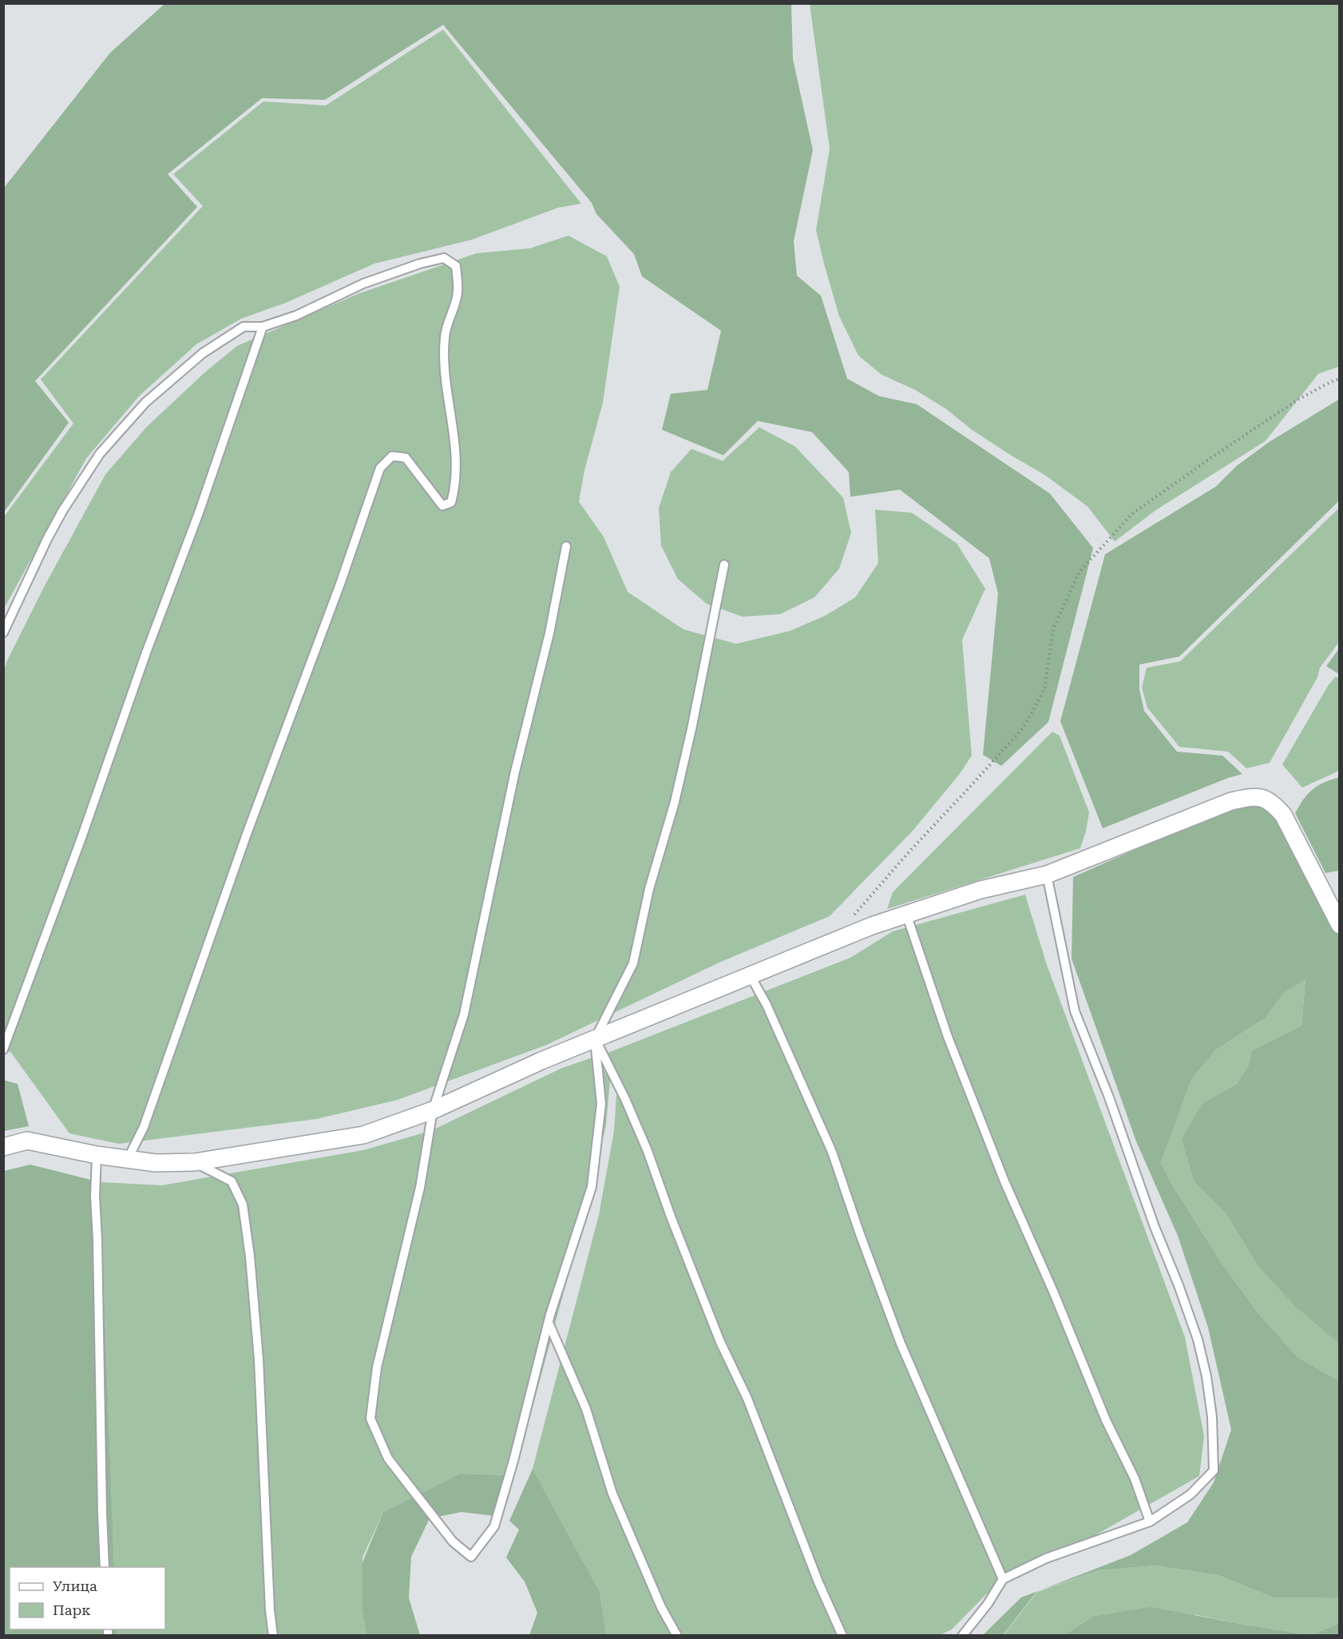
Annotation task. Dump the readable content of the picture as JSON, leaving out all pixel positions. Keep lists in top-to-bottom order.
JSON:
{
  "legend": ["Улица", "Парк"]
}
